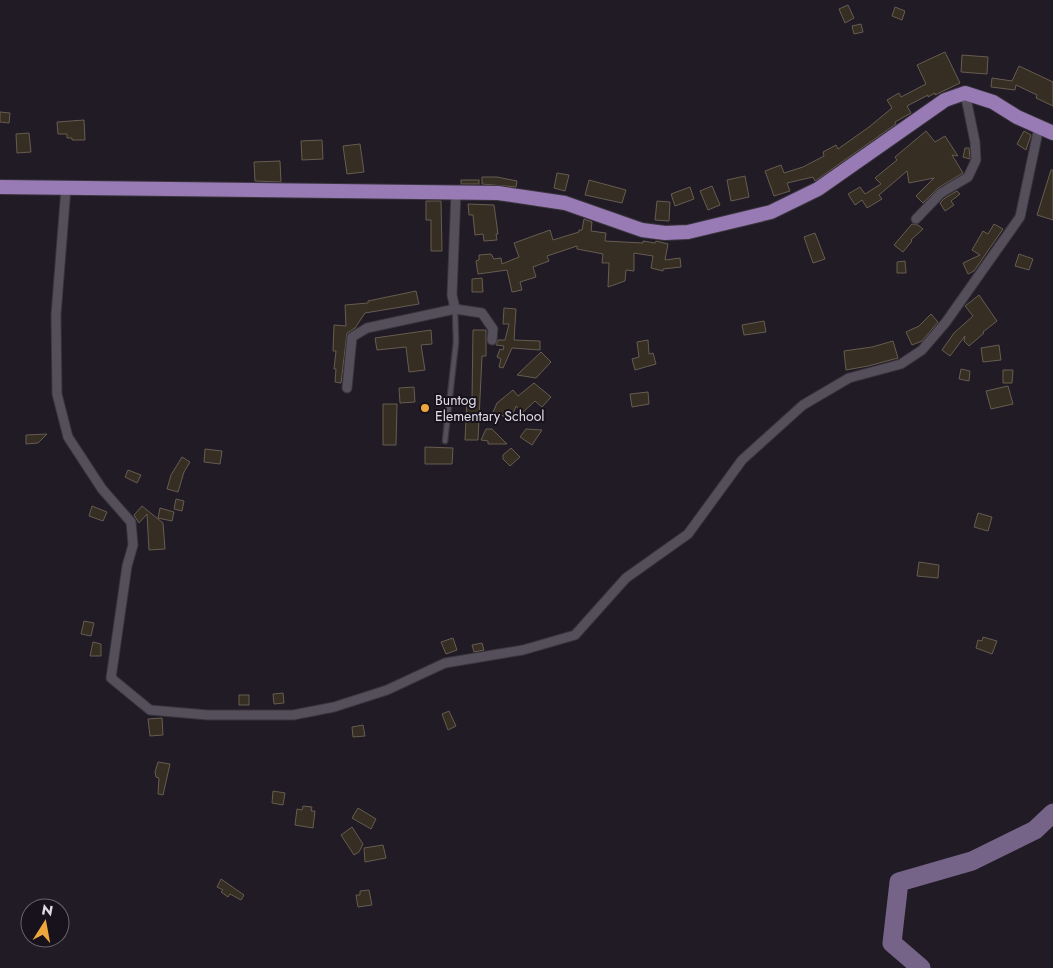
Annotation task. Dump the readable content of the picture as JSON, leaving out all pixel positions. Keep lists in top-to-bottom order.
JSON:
{
  "places": ["Buntog Elementary School"],
  "north": "top"
}
